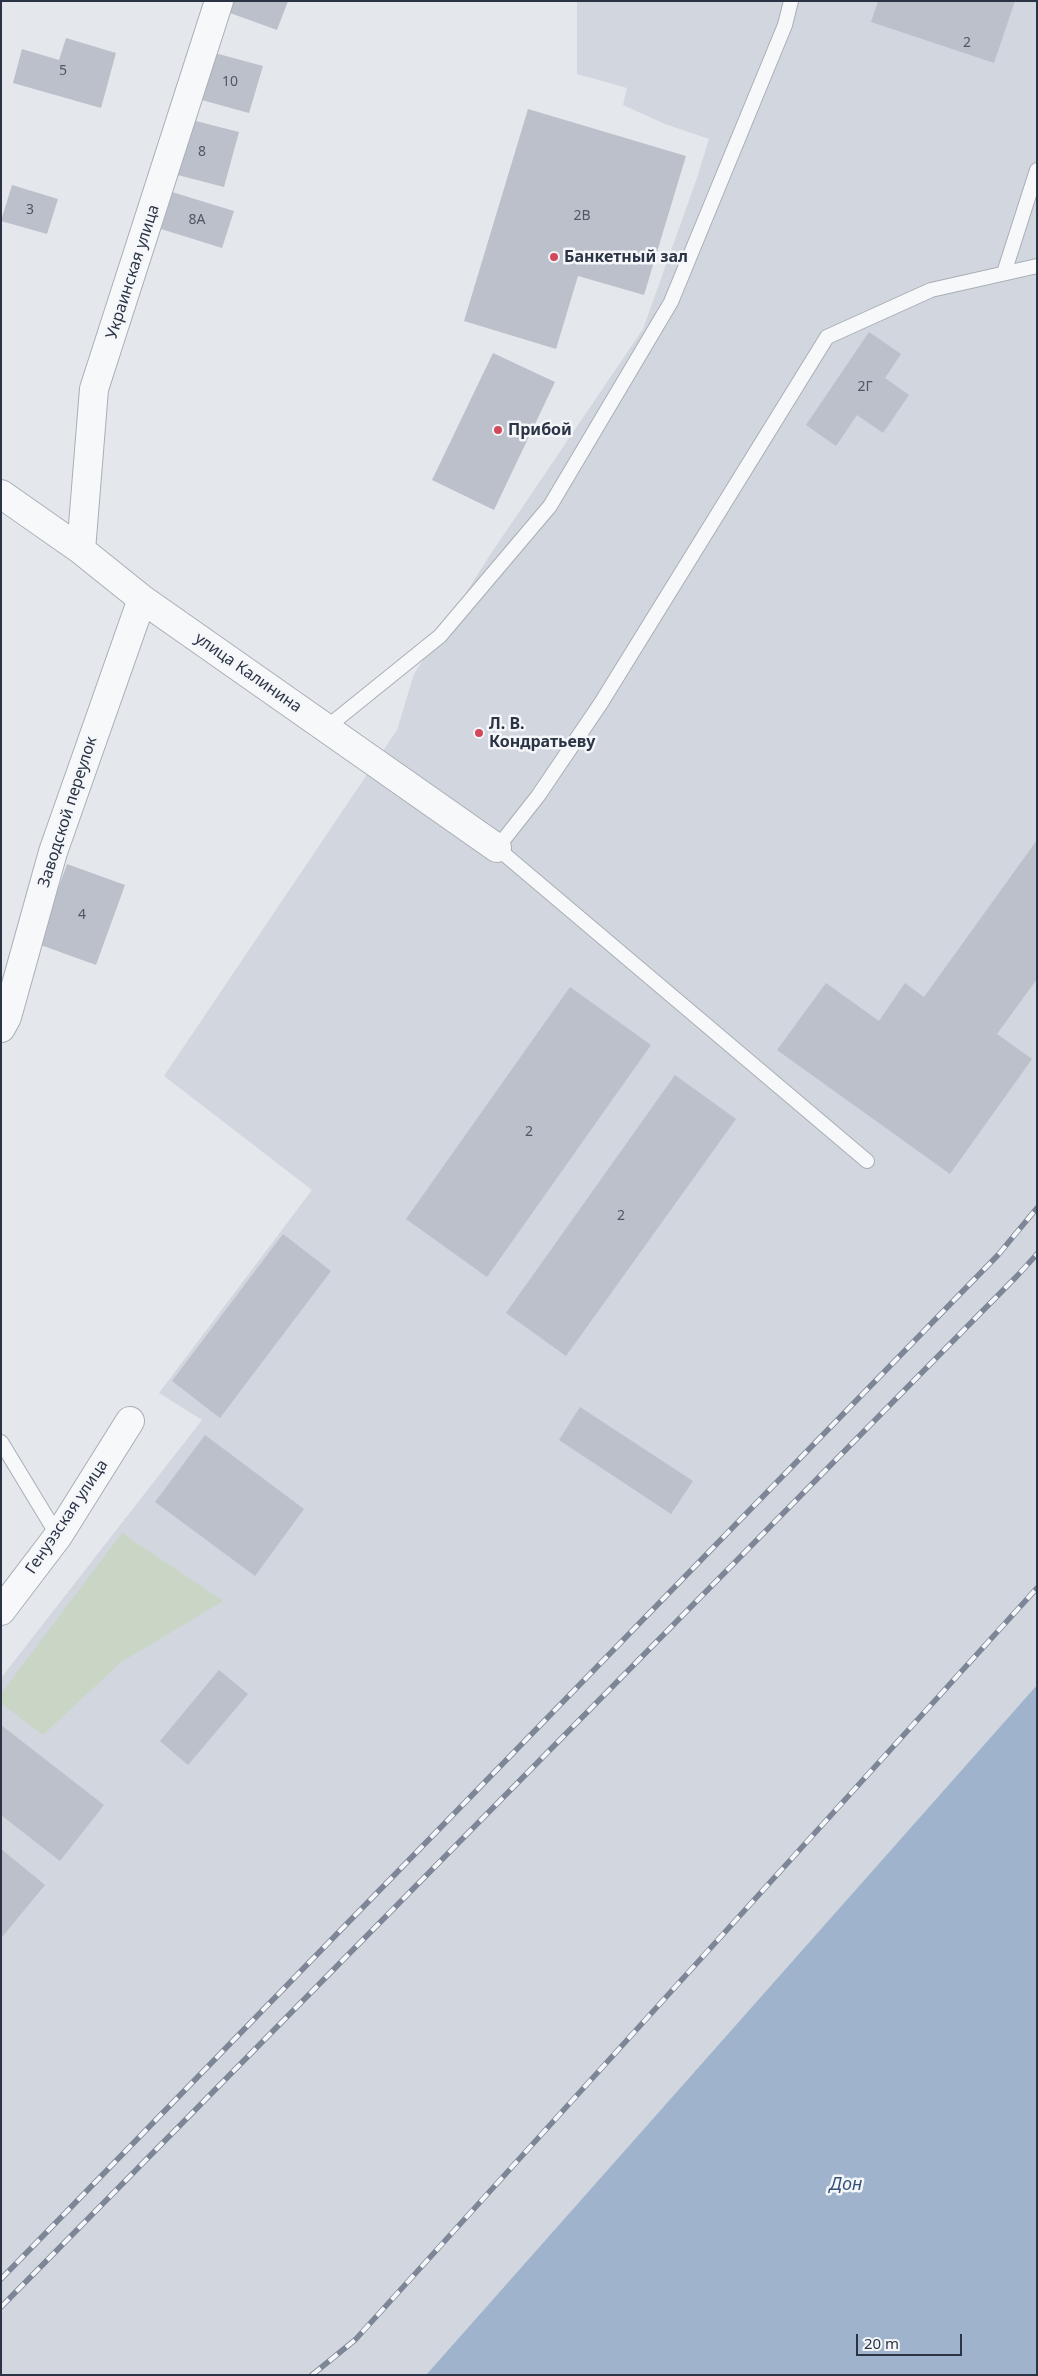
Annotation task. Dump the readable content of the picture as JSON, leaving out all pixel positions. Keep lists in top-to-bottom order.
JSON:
{
  "streets": {
    "street": [
      "Украинская улица",
      "улица Калинина",
      "Заводской переулок",
      "Генуэзская улица"
    ]
  },
  "crossings": [
    ["Украинская улица", "улица Калинина"],
    ["улица Калинина", "Заводской переулок"]
  ],
  "water": ["Дон"],
  "places": ["Банкетный зал", "Прибой", "Л. В. Кондратьеву"],
  "house_numbers": [
    "2",
    "5",
    "10",
    "8",
    "3",
    "2В",
    "8А",
    "2Г",
    "4",
    "2",
    "2"
  ],
  "scale_bar": "20 m"
}
